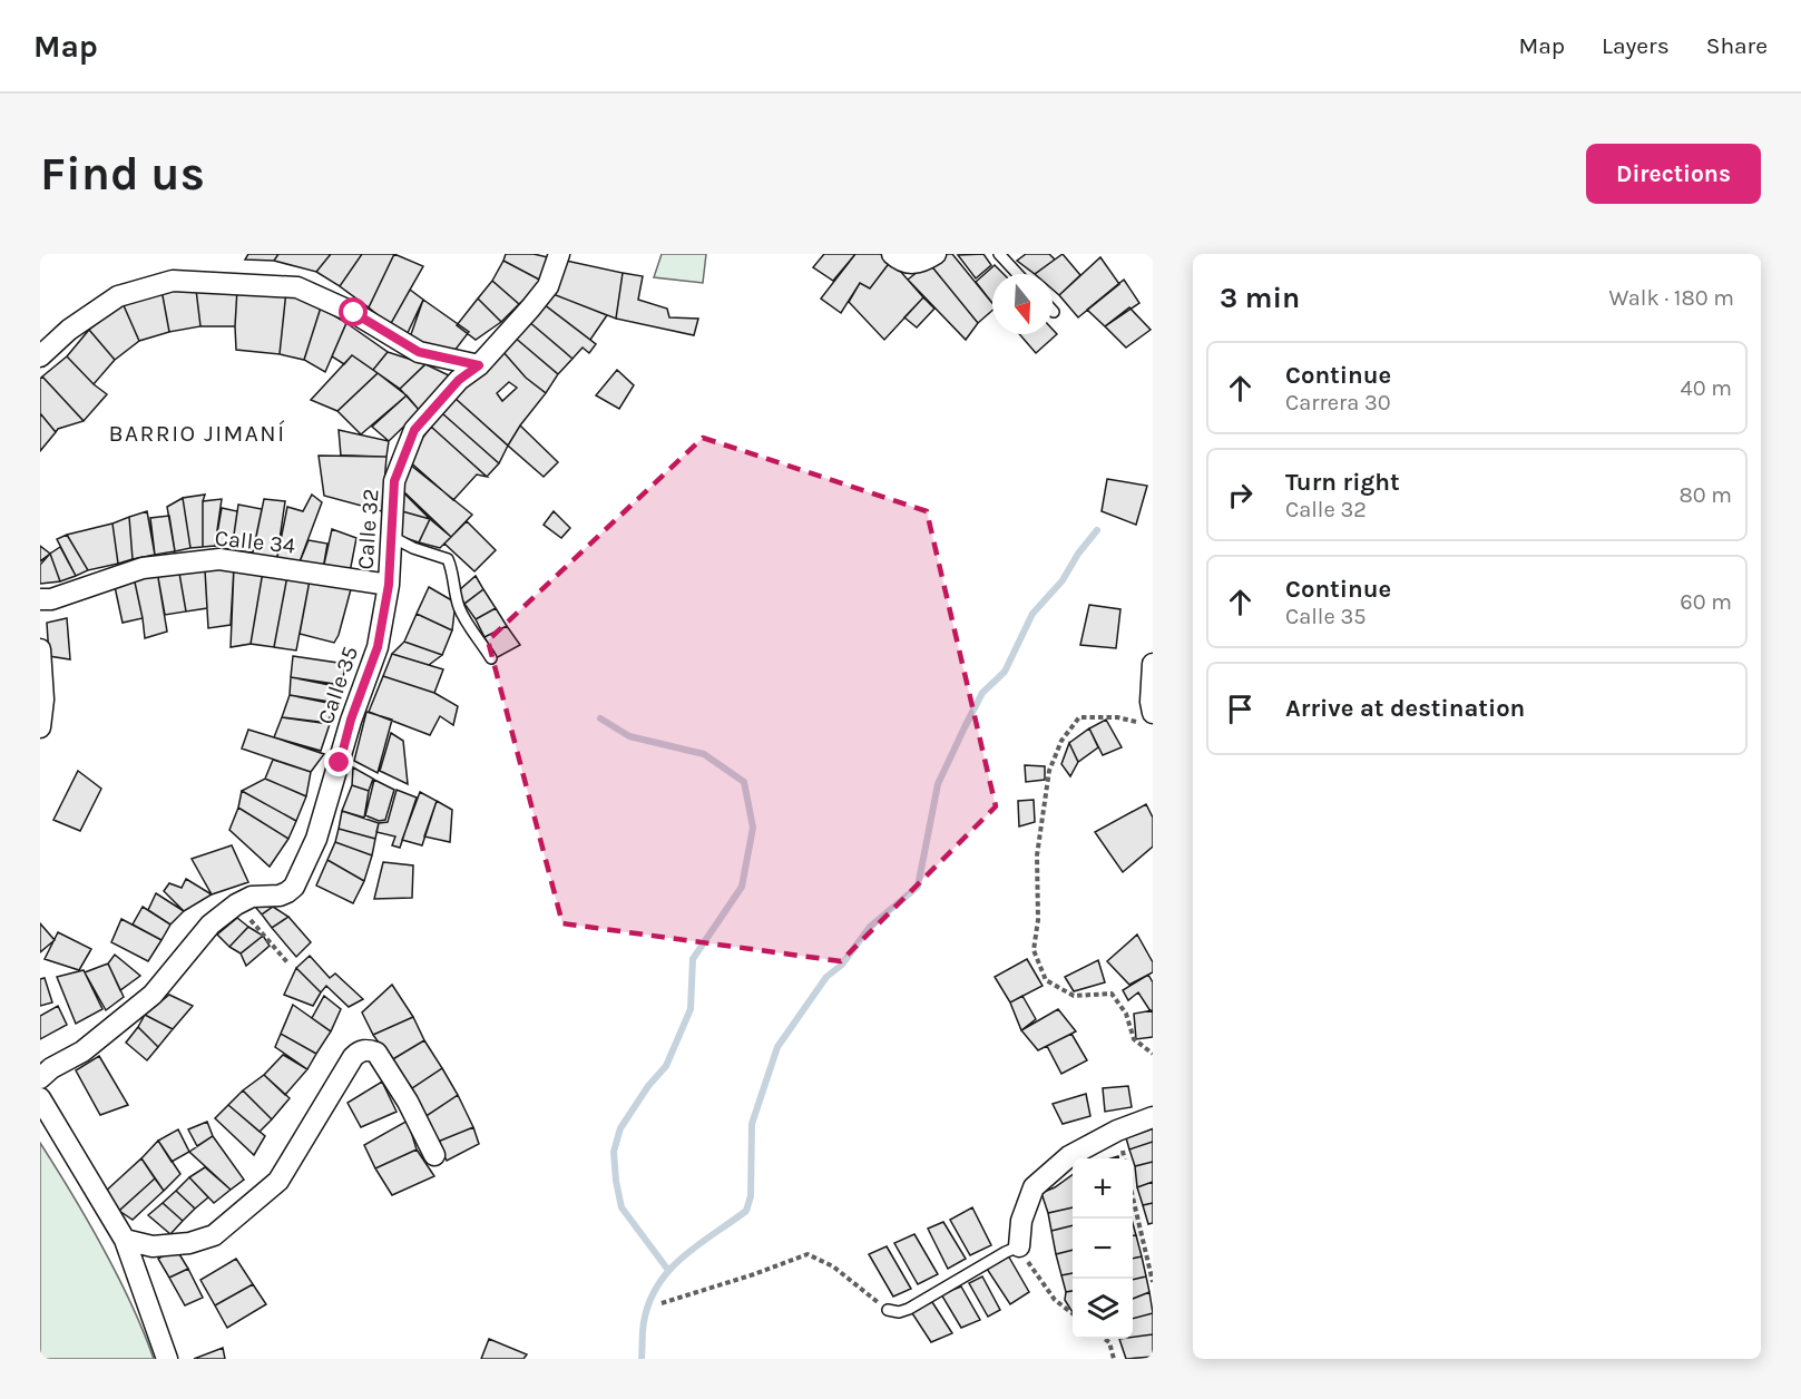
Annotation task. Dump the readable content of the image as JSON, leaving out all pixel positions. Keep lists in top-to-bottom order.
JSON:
{
  "streets": {
    "street": ["Calle 32", "Calle 34", "Calle 35"]
  },
  "crossings": [
    ["Calle 32", "Calle 34"],
    ["Calle 32", "Calle 35"],
    ["Calle 34", "Calle 35"]
  ],
  "districts": ["BARRIO JIMANÍ"],
  "north": "bottom",
  "page": {
    "header": "Map",
    "nav": ["Map", "Layers", "Share"],
    "buttons": "Directions",
    "title": "Find us",
    "heading": ["3 min", "Walk · 180 m"],
    "list": [
      ["Continue", "Carrera 30", "40 m"],
      ["Turn right", "Calle 32", "80 m"],
      ["Continue", "Calle 35", "60 m"],
      "Arrive at destination"
    ],
    "map_buttons": ["+", "−"]
  }
}
